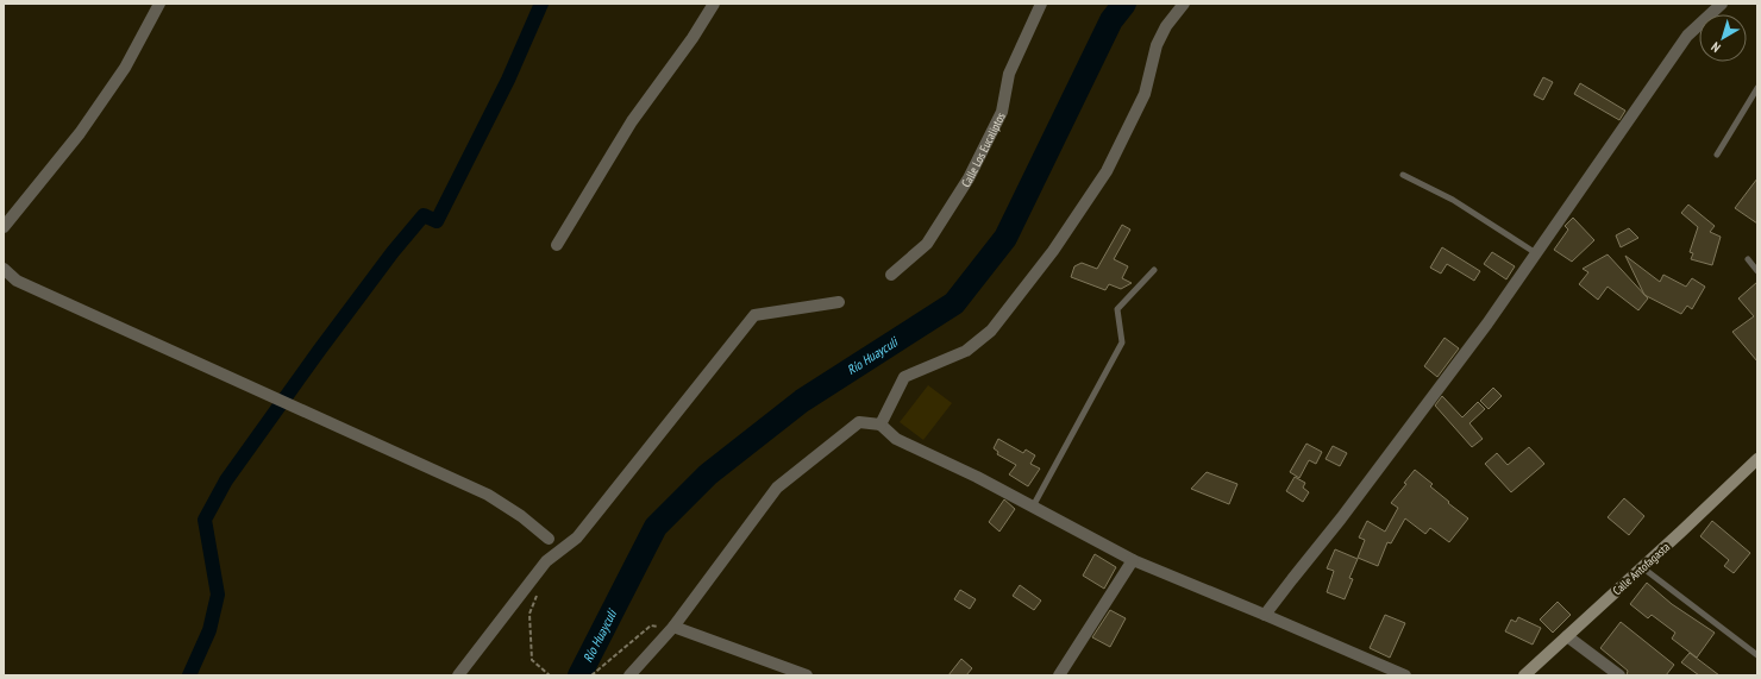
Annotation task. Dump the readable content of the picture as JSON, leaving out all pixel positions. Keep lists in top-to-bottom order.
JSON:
{
  "streets": {
    "main road": ["Calle Antofagasta"],
    "street": ["Calle Los Eucaliptos"]
  },
  "water": ["Río Huayculi"],
  "north": "bottom left"
}
